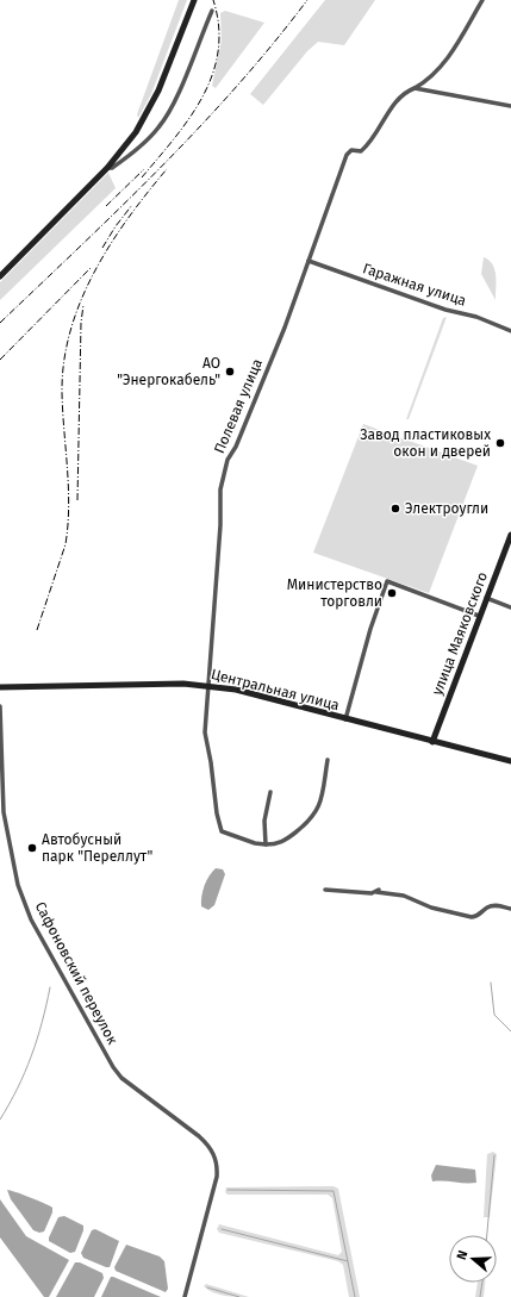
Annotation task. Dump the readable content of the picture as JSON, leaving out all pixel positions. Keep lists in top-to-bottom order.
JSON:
{
  "streets": {
    "main road": ["улица Маяковского", "Центральная улица"],
    "street": ["Гаражная улица", "Полевая улица", "Сафоновский переулок"]
  },
  "crossings": [
    ["Гаражная улица", "Полевая улица"],
    ["Полевая улица", "Центральная улица"],
    ["улица Маяковского", "Центральная улица"]
  ],
  "places": [
    "АО \"Энергокабель\"",
    "Завод пластиковых окон и дверей",
    "Электроугли",
    "Министерство торговли",
    "Автобусный парк \"Переллут\""
  ],
  "north": "left"
}
